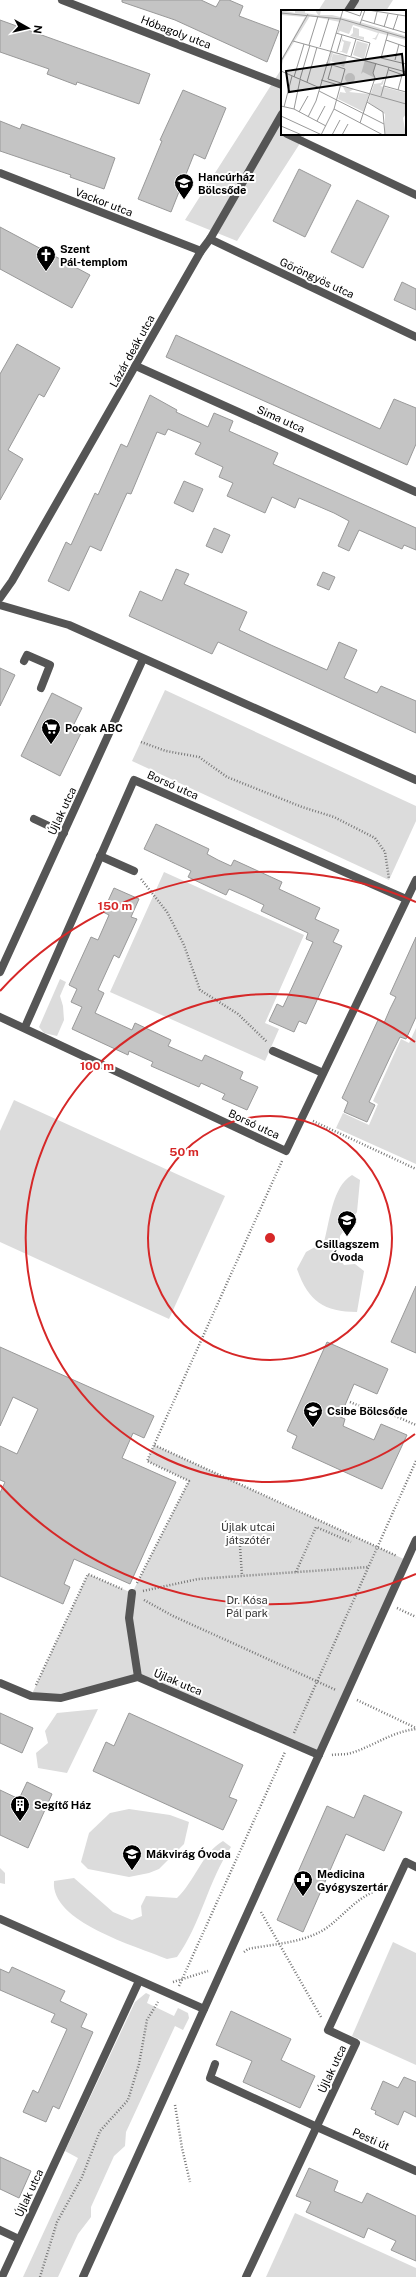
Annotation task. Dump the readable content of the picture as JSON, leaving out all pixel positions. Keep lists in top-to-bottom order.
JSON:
{
  "streets": {
    "street": [
      "Hóbagoly utca",
      "Vackor utca",
      "Göröngyös utca",
      "Lázár deák utca",
      "Sima utca",
      "Borsó utca",
      "Újlak utca",
      "Pesti út"
    ]
  },
  "crossings": [
    ["Vackor utca", "Lázár deák utca"],
    ["Göröngyös utca", "Lázár deák utca"],
    ["Lázár deák utca", "Sima utca"],
    ["Újlak utca", "Pesti út"]
  ],
  "parks": ["Újlak utcai játszótér", "Dr. Kósa Pál park"],
  "places": {
    "school or university": [
      "Hancúrház Bölcsőde",
      "Csillagszem Óvoda",
      "Csibe Bölcsőde",
      "Mákvirág Óvoda"
    ],
    "church": ["Szent Pál-templom"],
    "supermarket": ["Pocak ABC"],
    "building": ["Segítő Ház"],
    "pharmacy": ["Medicina Gyógyszertár"]
  },
  "north": "right",
  "rings": ["150 m", "100 m", "50 m"]
}
